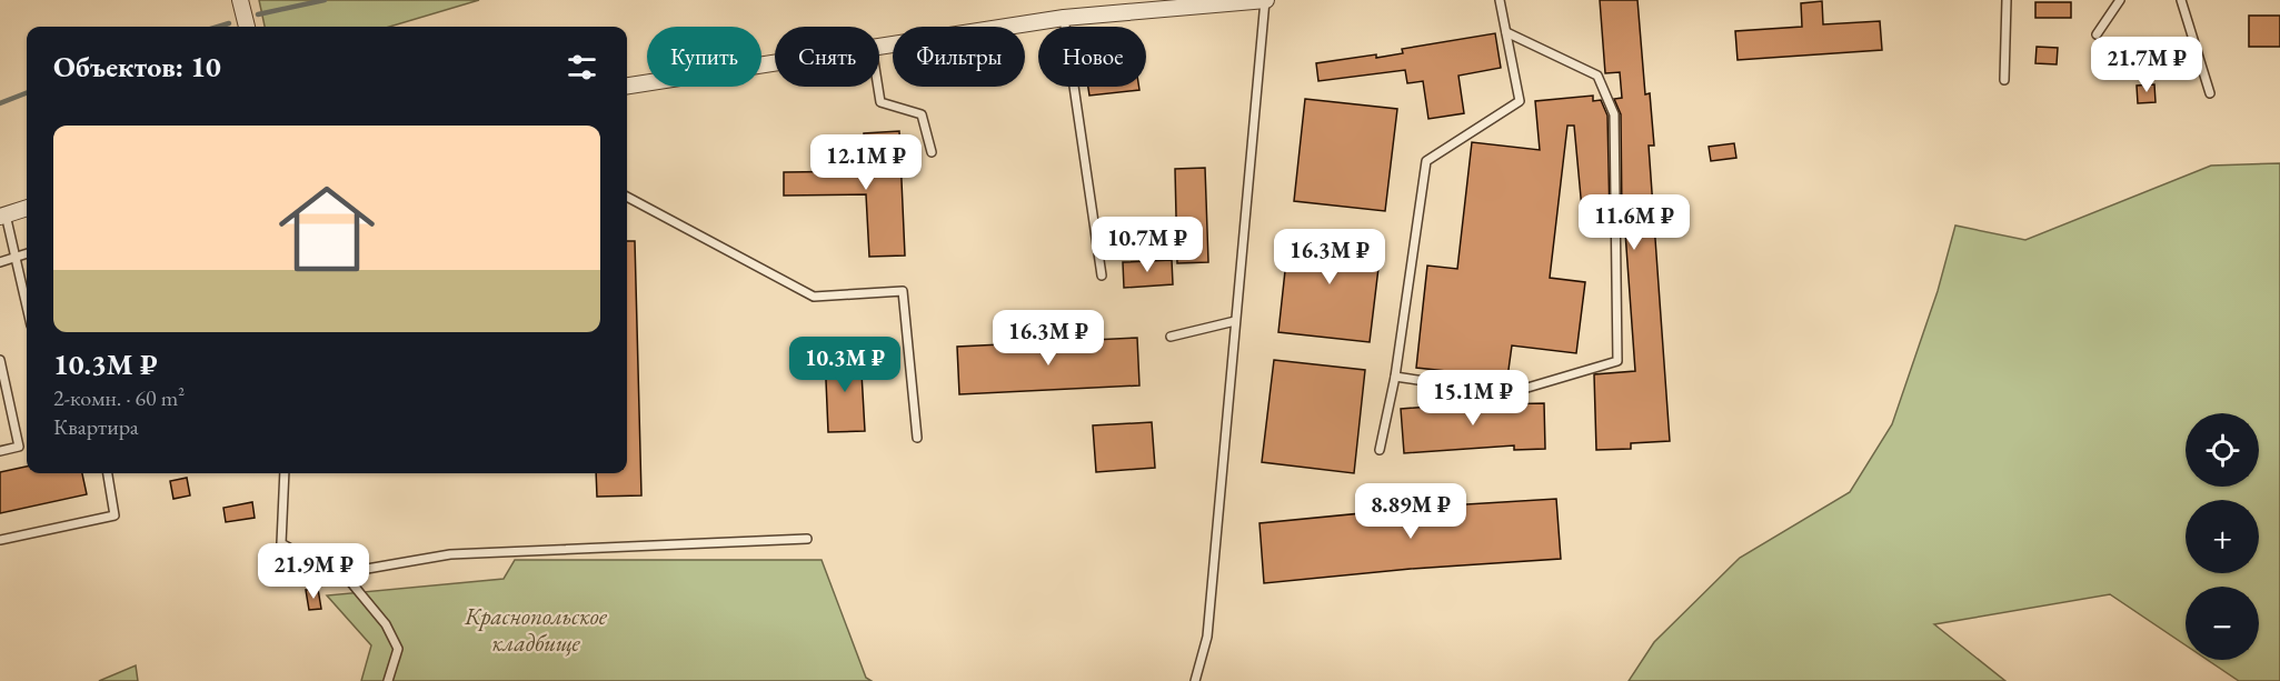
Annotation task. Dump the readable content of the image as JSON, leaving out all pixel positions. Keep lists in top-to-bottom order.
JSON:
{
  "parks": ["Краснопольское кладбище"],
  "page": {
    "chip": [
      "Купить",
      "Снять",
      "Фильтры",
      "Новое"
    ],
    "heading": "Объектов: 10",
    "price": [
      "21.7M ₽",
      "12.1M ₽",
      "11.6M ₽",
      "10.7M ₽",
      "16.3M ₽",
      "16.3M ₽",
      "10.3M ₽",
      "15.1M ₽",
      "8.89M ₽",
      "21.9M ₽"
    ],
    "list": [
      {
        "name": "10.3M ₽",
        "note": "2-комн. · 60 m² · Квартира"
      }
    ],
    "map_buttons": ["+", "−"]
  }
}
